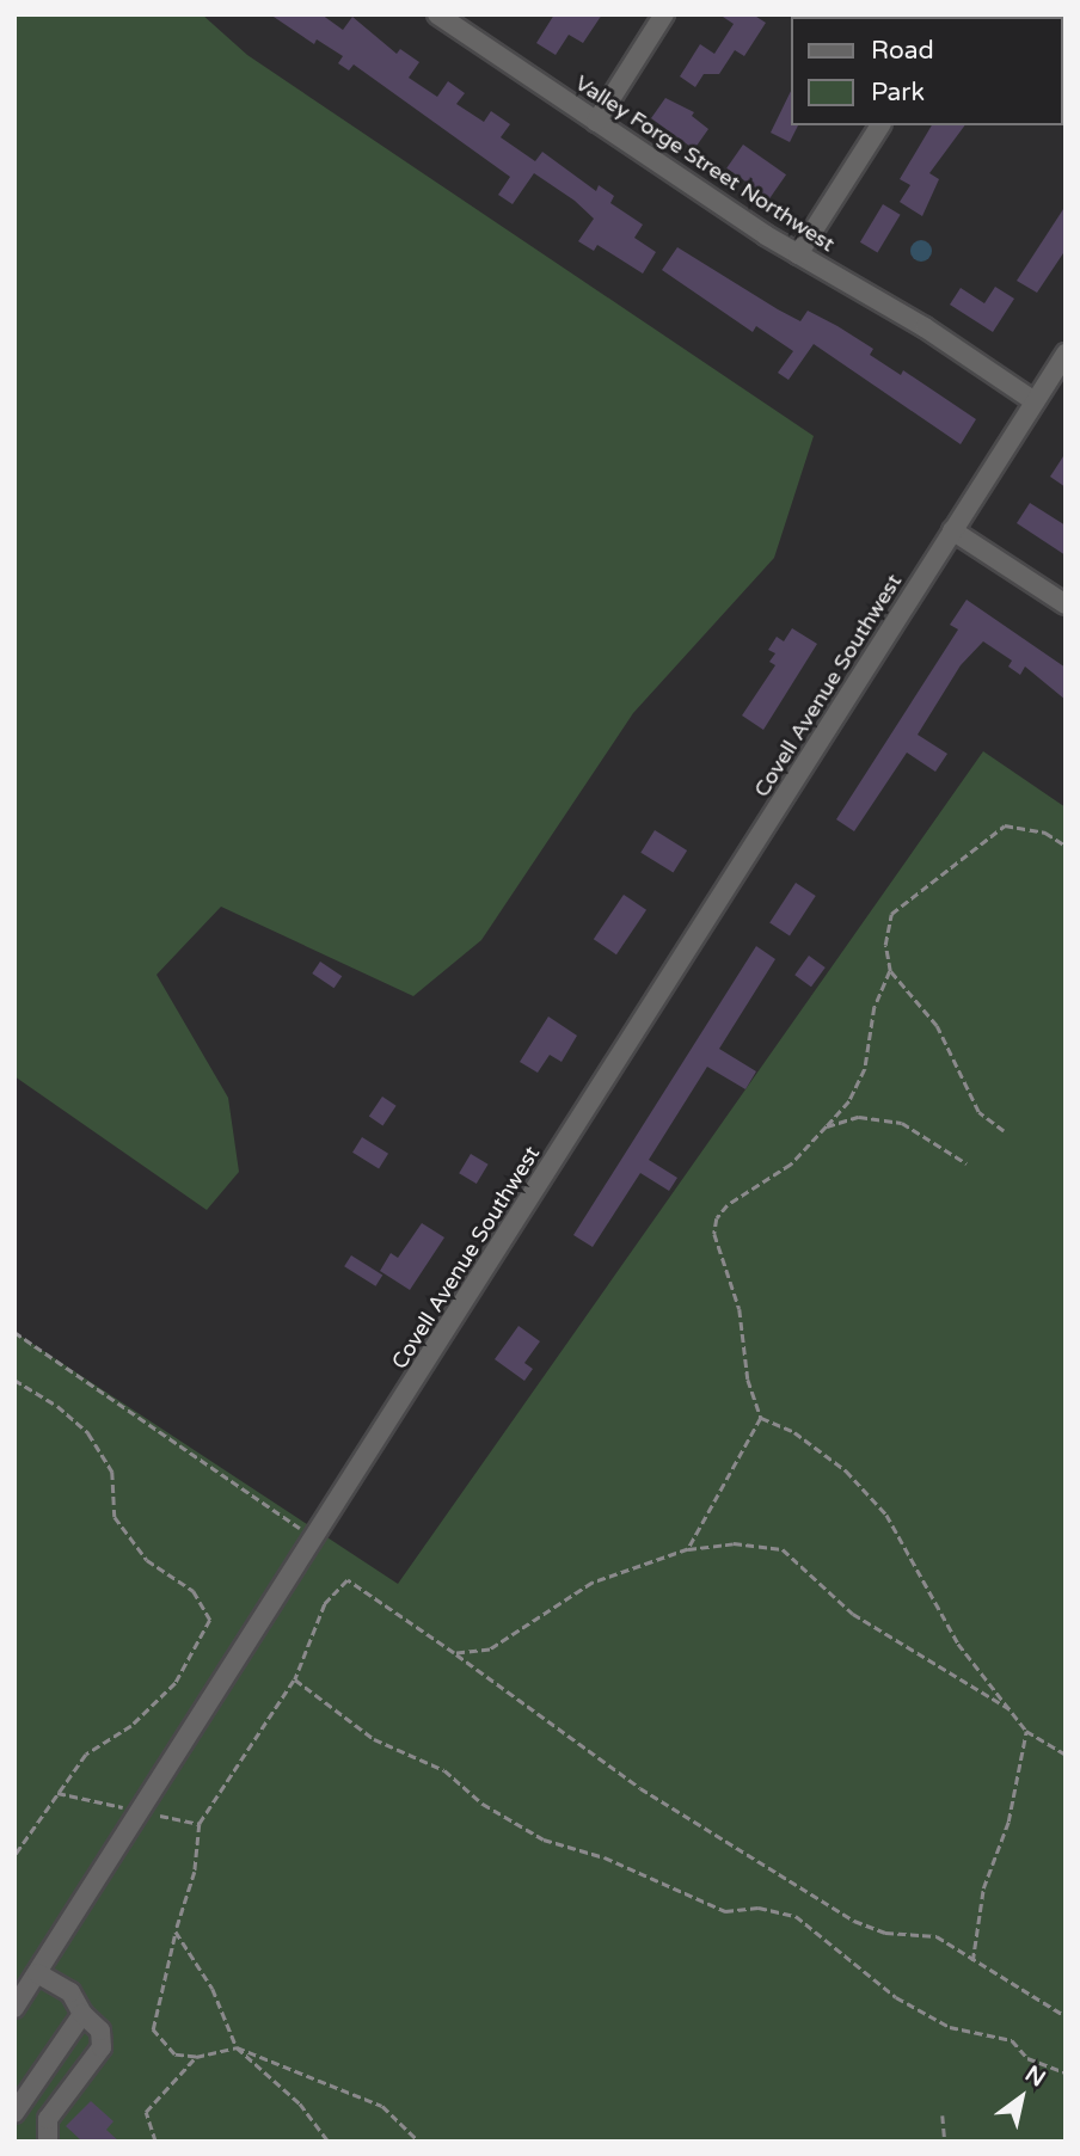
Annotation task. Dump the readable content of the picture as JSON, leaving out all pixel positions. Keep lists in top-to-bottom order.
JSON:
{
  "streets": {
    "street": ["Valley Forge Street Northwest", "Covell Avenue Southwest"]
  },
  "crossings": [
    ["Valley Forge Street Northwest", "Covell Avenue Southwest"]
  ],
  "legend": ["Road", "Park"],
  "north": "top right"
}
